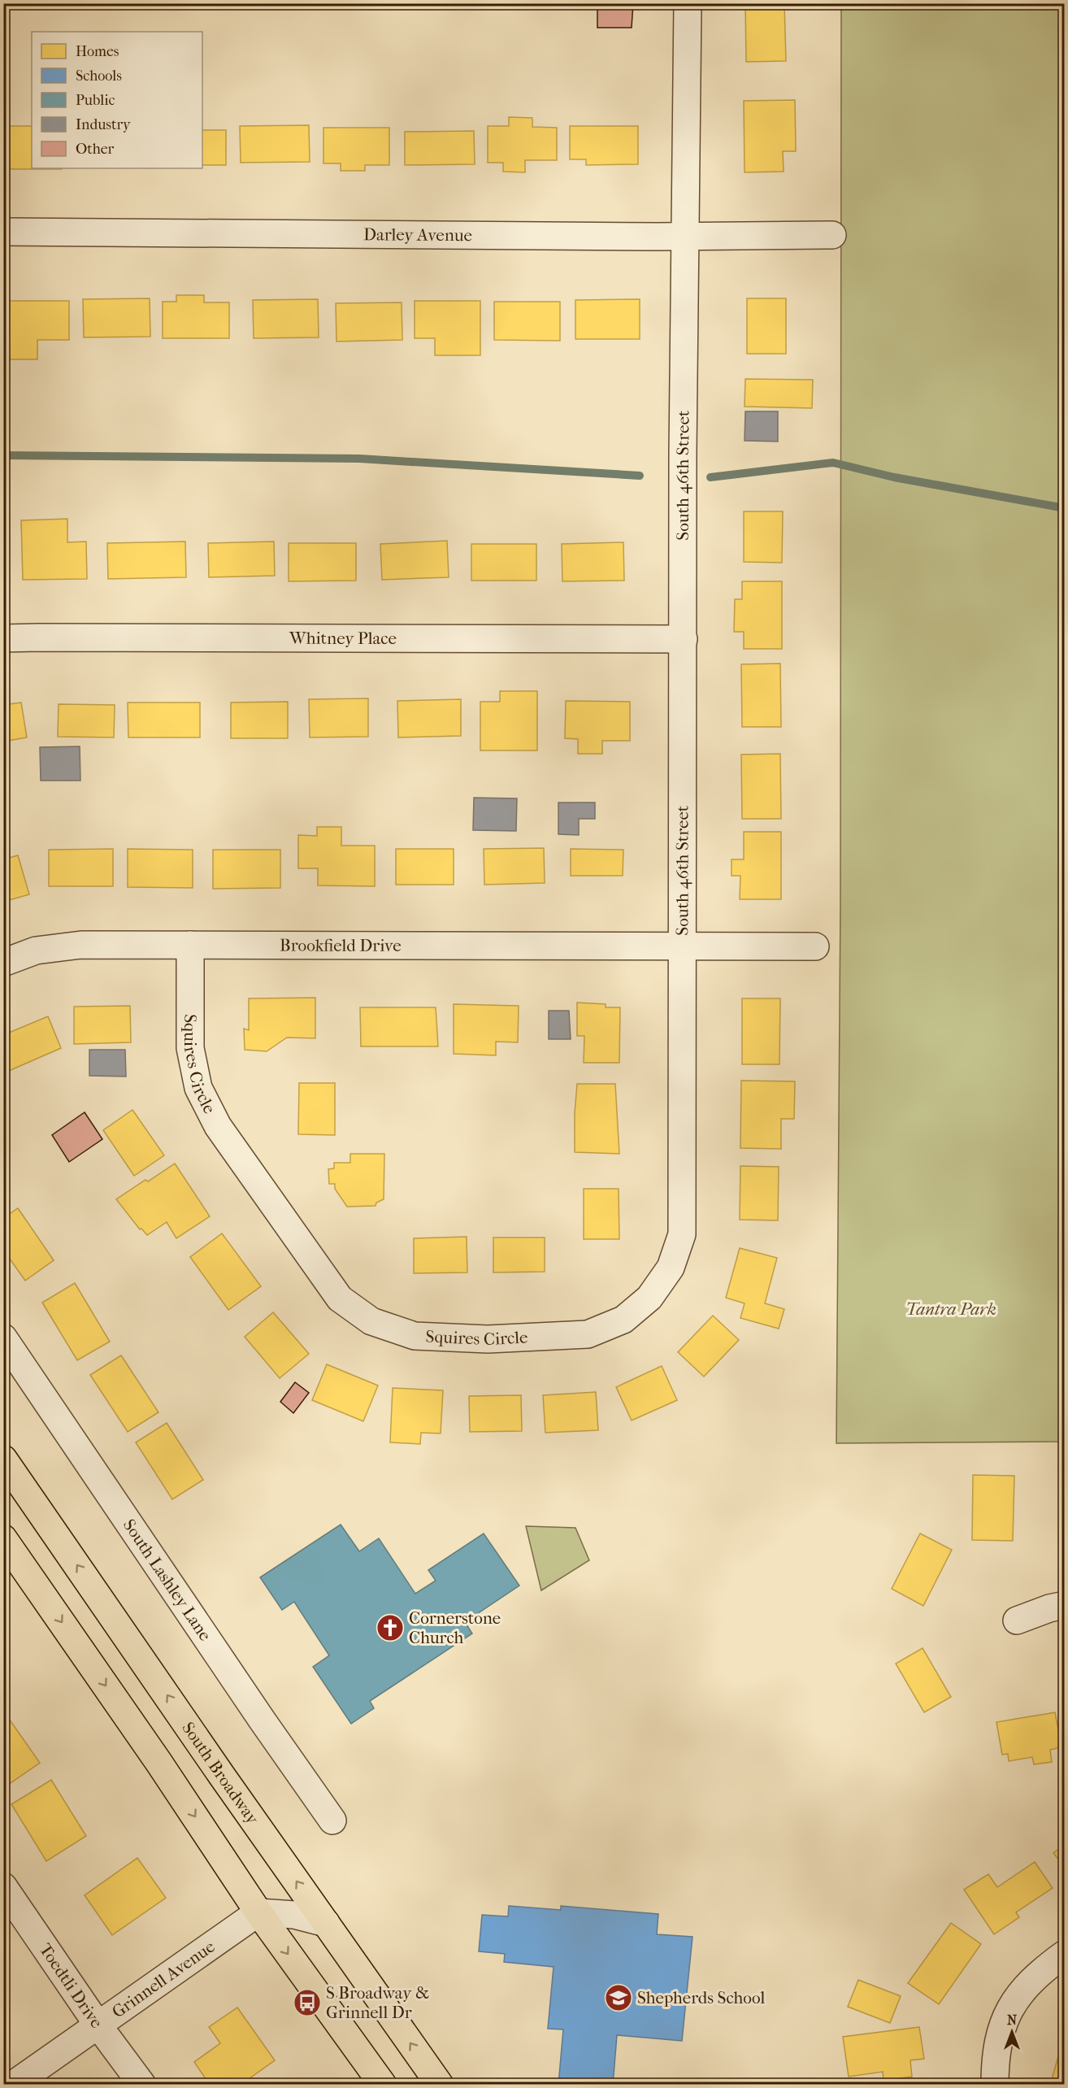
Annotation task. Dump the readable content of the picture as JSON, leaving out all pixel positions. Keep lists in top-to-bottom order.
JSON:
{
  "streets": {
    "highway": ["South Broadway"],
    "street": [
      "Darley Avenue",
      "South 46th Street",
      "Whitney Place",
      "Brookfield Drive",
      "Squires Circle",
      "South Lashley Lane",
      "Grinnell Avenue",
      "Toedtli Drive"
    ]
  },
  "crossings": [
    ["Darley Avenue", "South 46th Street"],
    ["South 46th Street", "Whitney Place"],
    ["South 46th Street", "Brookfield Drive"],
    ["South 46th Street", "Squires Circle"],
    ["Brookfield Drive", "Squires Circle"],
    ["Grinnell Avenue", "Toedtli Drive"]
  ],
  "parks": ["Tantra Park"],
  "places": {
    "church": ["Cornerstone Church"],
    "school or university": ["Shepherds School"],
    "bus stop": ["S Broadway & Grinnell Dr"]
  },
  "legend": [
    "Homes",
    "Schools",
    "Public",
    "Industry",
    "Other"
  ],
  "north": "top"
}
